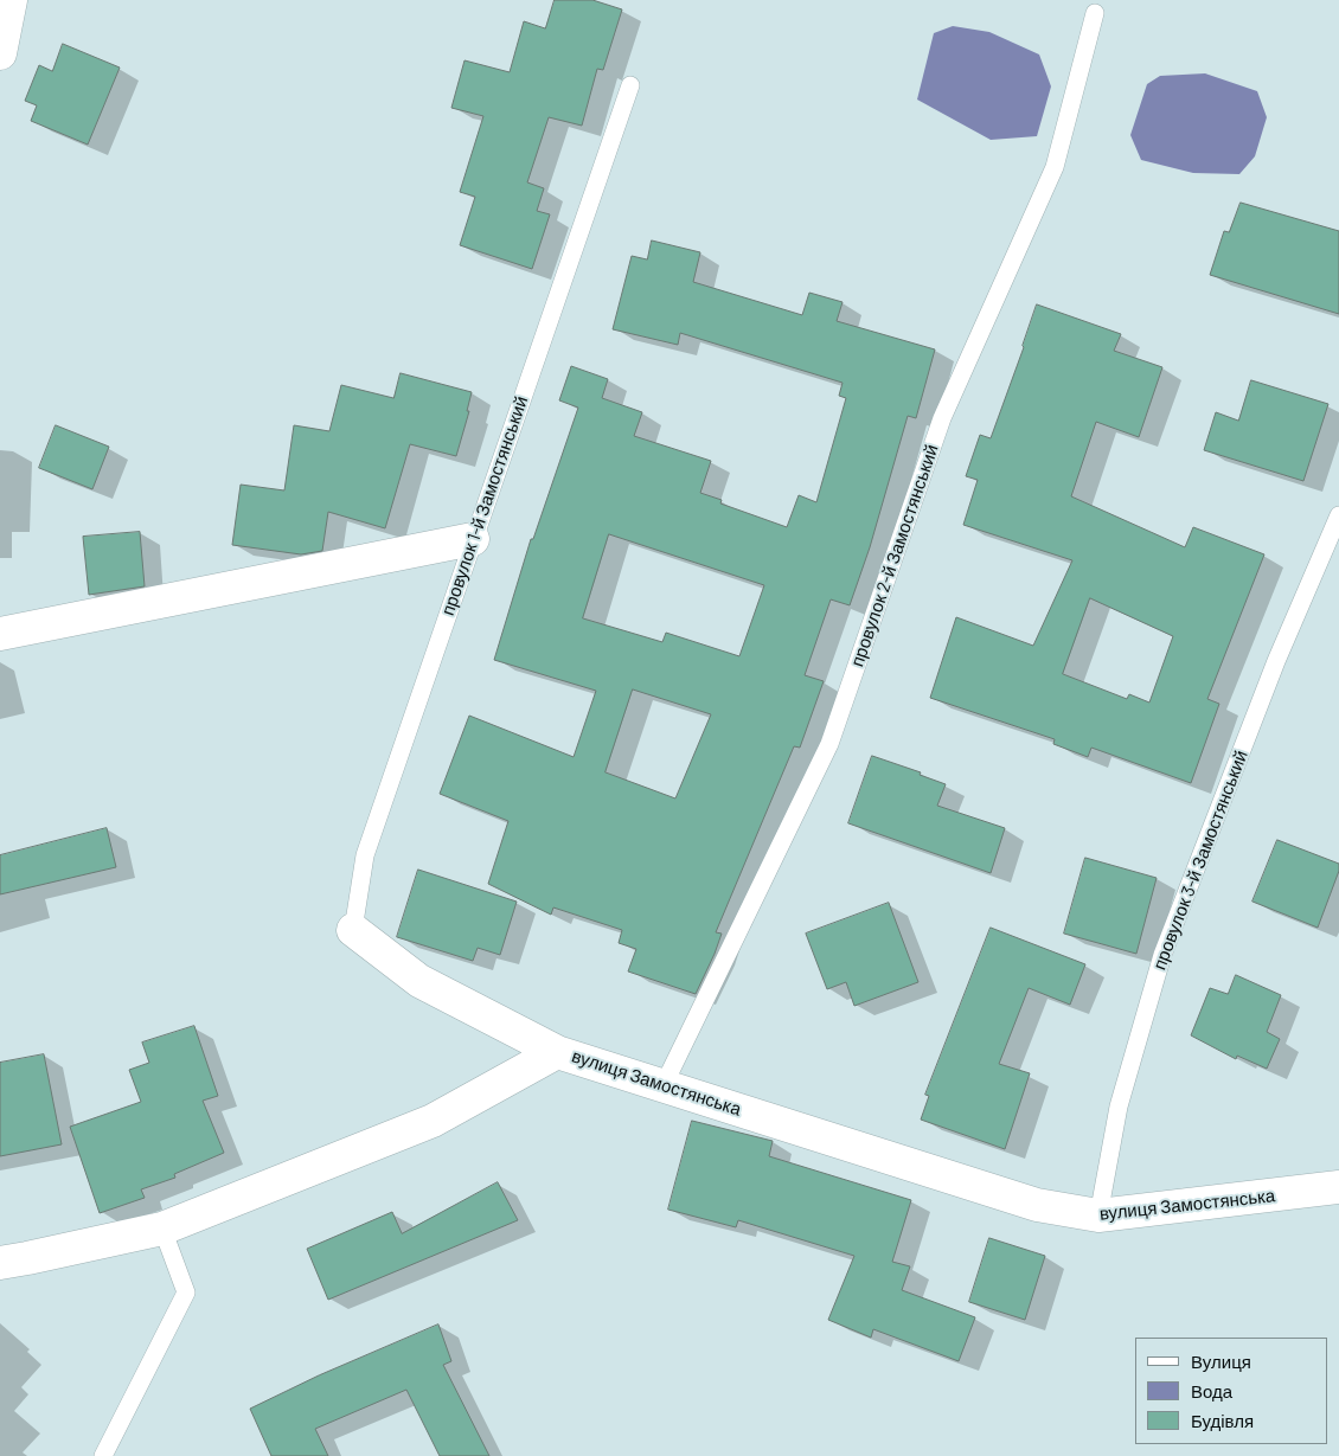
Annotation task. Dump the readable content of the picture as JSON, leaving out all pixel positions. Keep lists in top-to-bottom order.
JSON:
{
  "streets": {
    "street": ["вулиця Замостянська"],
    "lane": ["провулок 1-й Замостянський", "провулок 2-й Замостянський", "провулок 3-й Замостянський"]
  },
  "crossings": [
    ["провулок 2-й Замостянський", "вулиця Замостянська"],
    ["провулок 3-й Замостянський", "вулиця Замостянська"]
  ],
  "legend": ["Вулиця", "Вода", "Будівля"]
}
